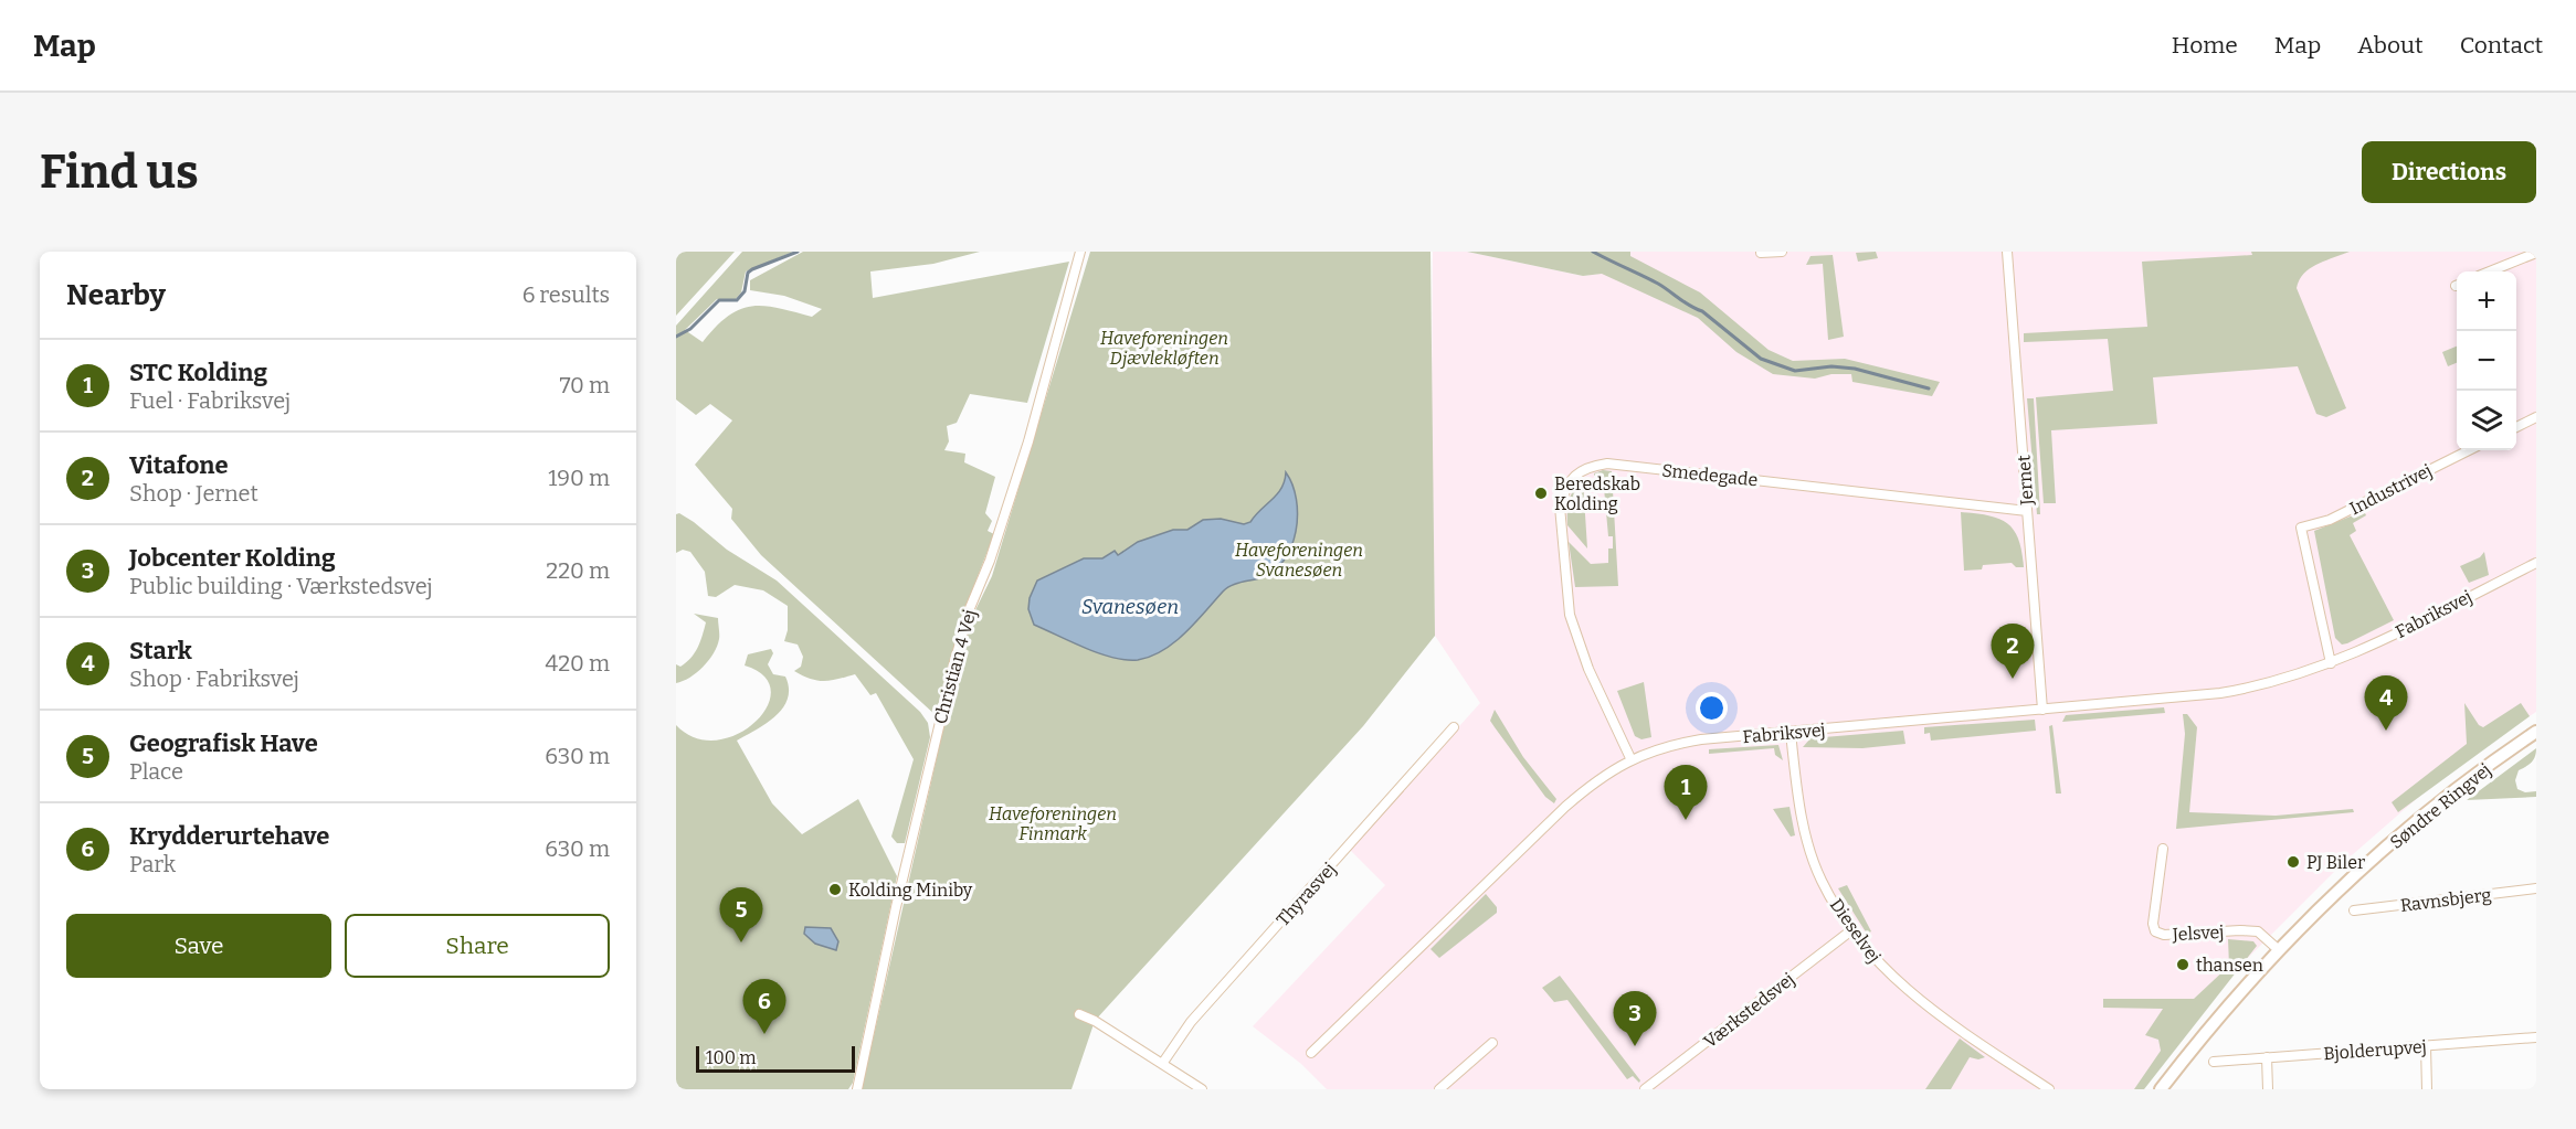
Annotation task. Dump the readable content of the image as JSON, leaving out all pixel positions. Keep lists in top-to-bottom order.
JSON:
{
  "streets": {
    "main road": ["Søndre Ringvej"],
    "street": [
      "Smedegade",
      "Jernet",
      "Industrivej",
      "Fabriksvej",
      "Christian 4 Vej",
      "Thyrasvej",
      "Ravnsbjerg",
      "Dieselvej",
      "Jelsvej",
      "Værkstedsvej",
      "Bjolderupvej"
    ]
  },
  "crossings": [
    ["Smedegade", "Jernet"],
    ["Smedegade", "Fabriksvej"],
    ["Jernet", "Fabriksvej"],
    ["Industrivej", "Fabriksvej"],
    ["Fabriksvej", "Dieselvej"],
    ["Søndre Ringvej", "Jelsvej"],
    ["Dieselvej", "Værkstedsvej"]
  ],
  "water": ["Svanesøen"],
  "parks": ["Haveforeningen Djævlekløften", "Haveforeningen Svanesøen", "Haveforeningen Finmark"],
  "places": [
    "Beredskab Kolding",
    "PJ Biler",
    "Kolding Miniby",
    "thansen"
  ],
  "scale_bar": "100 m",
  "page": {
    "header": "Map",
    "nav": [
      "Home",
      "Map",
      "About",
      "Contact"
    ],
    "buttons": [
      "Directions",
      ["Save", "Share"]
    ],
    "title": "Find us",
    "heading": ["Nearby", "6 results"],
    "map_buttons": ["+", "−"],
    "list": [
      {
        "mark": "1",
        "name": "STC Kolding",
        "note": "Fuel · Fabriksvej",
        "value": "70 m"
      },
      {
        "mark": "2",
        "name": "Vitafone",
        "note": "Shop · Jernet",
        "value": "190 m"
      },
      {
        "mark": "3",
        "name": "Jobcenter Kolding",
        "note": "Public building · Værkstedsvej",
        "value": "220 m"
      },
      {
        "mark": "4",
        "name": "Stark",
        "note": "Shop · Fabriksvej",
        "value": "420 m"
      },
      {
        "mark": "5",
        "name": "Geografisk Have",
        "note": "Place",
        "value": "630 m"
      },
      {
        "mark": "6",
        "name": "Krydderurtehave",
        "note": "Park",
        "value": "630 m"
      }
    ],
    "pins": [
      "2",
      "4",
      "1",
      "5",
      "6",
      "3"
    ],
    "scale": "100 m"
  }
}
